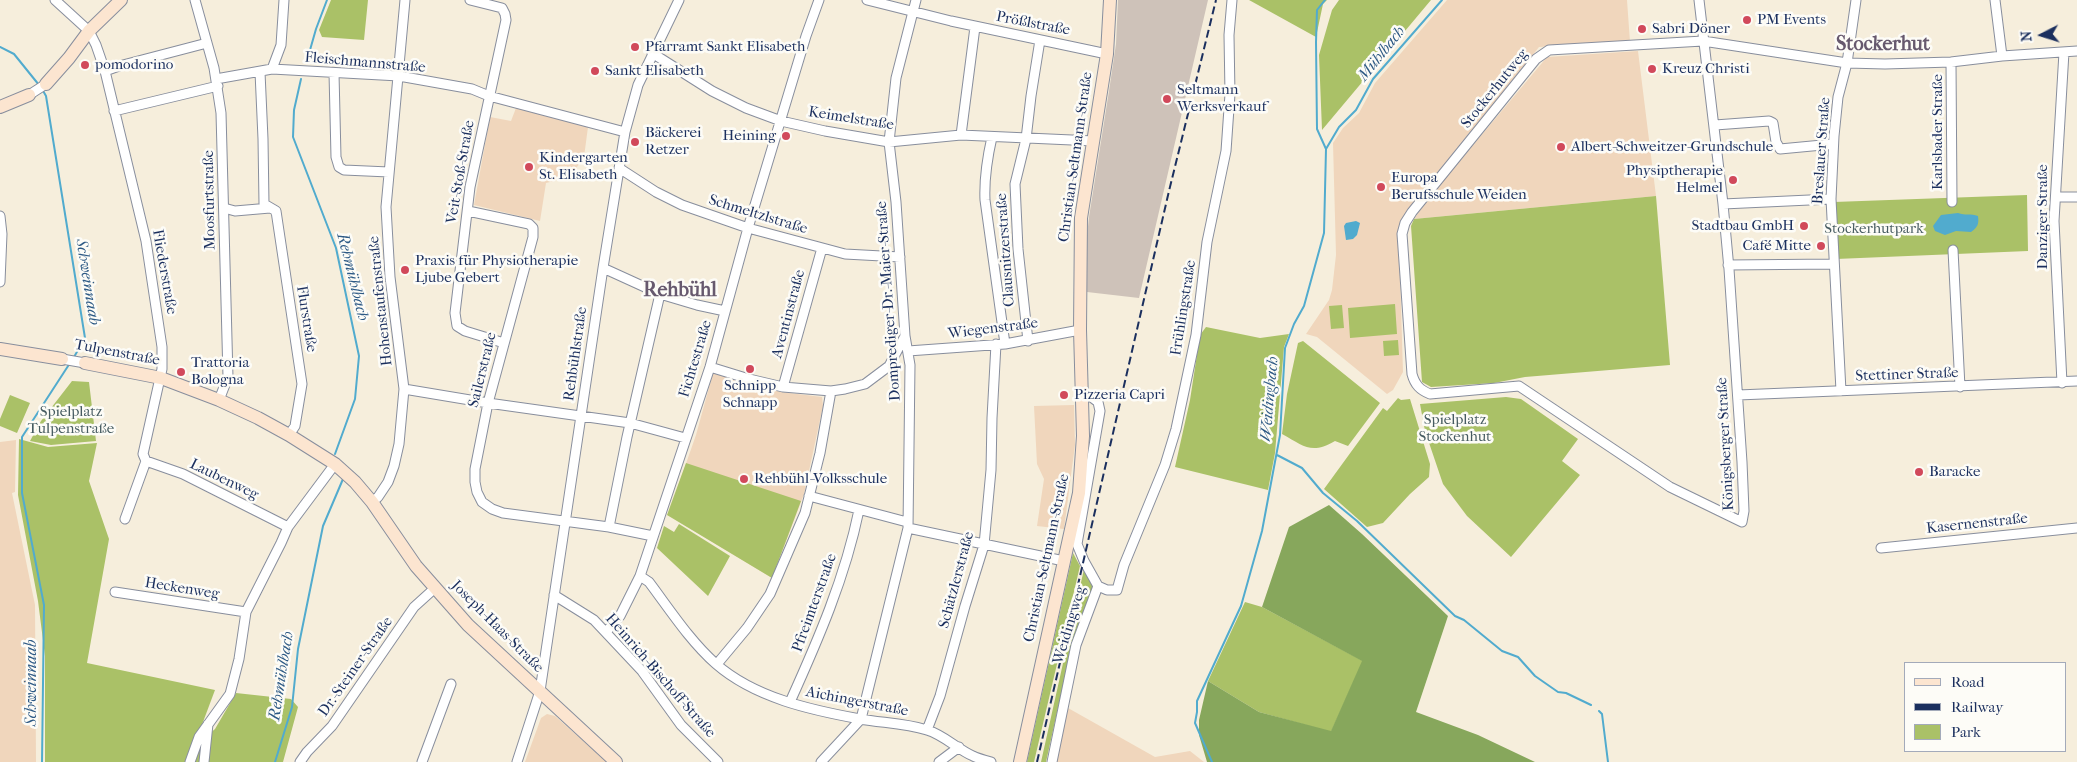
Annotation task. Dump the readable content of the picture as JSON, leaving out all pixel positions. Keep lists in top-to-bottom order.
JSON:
{
  "streets": {
    "street": [
      "Prößlstraße",
      "Fleischmannstraße",
      "Stockerhutweg",
      "Keimelstraße",
      "Karlsbader Straße",
      "Breslauer Straße",
      "Christian-Seltmann-Straße",
      "Veit-Stoß-Straße",
      "Moosfurtstraße",
      "Schmeltzlstraße",
      "Danziger Straße",
      "Clausnitzerstraße",
      "Fliederstraße",
      "Hohenstaufenstraße",
      "Domprediger-Dr.-Maier-Straße",
      "Frühlingstraße",
      "Aventinstraße",
      "Flurstraße",
      "Wiegenstraße",
      "Tulpenstraße",
      "Rehbühlstraße",
      "Fichtestraße",
      "Sailerstraße",
      "Stettiner Straße",
      "Königsberger Straße",
      "Laubenweg",
      "Kasernenstraße",
      "Schätzlerstraße",
      "Heckenweg",
      "Pfreimterstraße",
      "Weidingweg",
      "Joseph-Haas-Straße",
      "Dr.-Steiner-Straße",
      "Heinrich-Bischoff-Straße",
      "Aichingerstraße"
    ]
  },
  "crossings": [
    ["Prößlstraße", "Christian-Seltmann-Straße"],
    ["Prößlstraße", "Clausnitzerstraße"],
    ["Prößlstraße", "Domprediger-Dr.-Maier-Straße"],
    ["Fleischmannstraße", "Veit-Stoß-Straße"],
    ["Fleischmannstraße", "Moosfurtstraße"],
    ["Fleischmannstraße", "Fliederstraße"],
    ["Fleischmannstraße", "Hohenstaufenstraße"],
    ["Fleischmannstraße", "Flurstraße"],
    ["Fleischmannstraße", "Rehbühlstraße"],
    ["Stockerhutweg", "Karlsbader Straße"],
    ["Stockerhutweg", "Breslauer Straße"],
    ["Stockerhutweg", "Danziger Straße"],
    ["Stockerhutweg", "Königsberger Straße"],
    ["Keimelstraße", "Christian-Seltmann-Straße"],
    ["Keimelstraße", "Clausnitzerstraße"],
    ["Keimelstraße", "Domprediger-Dr.-Maier-Straße"],
    ["Keimelstraße", "Rehbühlstraße"],
    ["Keimelstraße", "Fichtestraße"],
    ["Keimelstraße", "Schätzlerstraße"],
    ["Breslauer Straße", "Stettiner Straße"],
    ["Christian-Seltmann-Straße", "Wiegenstraße"],
    ["Christian-Seltmann-Straße", "Weidingweg"],
    ["Veit-Stoß-Straße", "Sailerstraße"],
    ["Moosfurtstraße", "Tulpenstraße"],
    ["Schmeltzlstraße", "Domprediger-Dr.-Maier-Straße"],
    ["Schmeltzlstraße", "Aventinstraße"],
    ["Schmeltzlstraße", "Rehbühlstraße"],
    ["Schmeltzlstraße", "Fichtestraße"],
    ["Danziger Straße", "Stettiner Straße"],
    ["Clausnitzerstraße", "Wiegenstraße"],
    ["Fliederstraße", "Tulpenstraße"],
    ["Fliederstraße", "Laubenweg"],
    ["Hohenstaufenstraße", "Tulpenstraße"],
    ["Hohenstaufenstraße", "Joseph-Haas-Straße"],
    ["Domprediger-Dr.-Maier-Straße", "Wiegenstraße"],
    ["Domprediger-Dr.-Maier-Straße", "Aichingerstraße"],
    ["Frühlingstraße", "Weidingweg"],
    ["Flurstraße", "Tulpenstraße"],
    ["Wiegenstraße", "Schätzlerstraße"],
    ["Tulpenstraße", "Joseph-Haas-Straße"],
    ["Rehbühlstraße", "Sailerstraße"],
    ["Rehbühlstraße", "Joseph-Haas-Straße"],
    ["Rehbühlstraße", "Heinrich-Bischoff-Straße"],
    ["Fichtestraße", "Heinrich-Bischoff-Straße"],
    ["Fichtestraße", "Aichingerstraße"],
    ["Stettiner Straße", "Königsberger Straße"],
    ["Schätzlerstraße", "Aichingerstraße"],
    ["Pfreimterstraße", "Aichingerstraße"],
    ["Joseph-Haas-Straße", "Dr.-Steiner-Straße"]
  ],
  "districts": ["Stockerhut", "Rehbühl"],
  "water": [
    "Mühlbach",
    "Rehmühlbach",
    "Schweinnaab",
    "Weidingbach"
  ],
  "parks": ["Stockerhutpark", "Spielplatz Tulpenstraße", "Spielplatz Stockenhut"],
  "places": [
    "PM Events",
    "Sabri Döner",
    "Pfarramt Sankt Elisabeth",
    "pomodorino",
    "Kreuz Christi",
    "Sankt Elisabeth",
    "Seltmann Werksverkauf",
    "Heining",
    "Bäckerei Retzer",
    "Albert-Schweitzer-Grundschule",
    "Kindergarten St. Elisabeth",
    "Physiptherapie Helmel",
    "Europa Berufsschule Weiden",
    "Stadtbau GmbH",
    "Café Mitte",
    "Praxis für Physiotherapie Ljube Gebert",
    "Schnipp Schnapp",
    "Trattoria Bologna",
    "Pizzeria Capri",
    "Baracke",
    "Rehbühl-Volksschule"
  ],
  "legend": ["Road", "Railway", "Park"],
  "north": "left"
}
